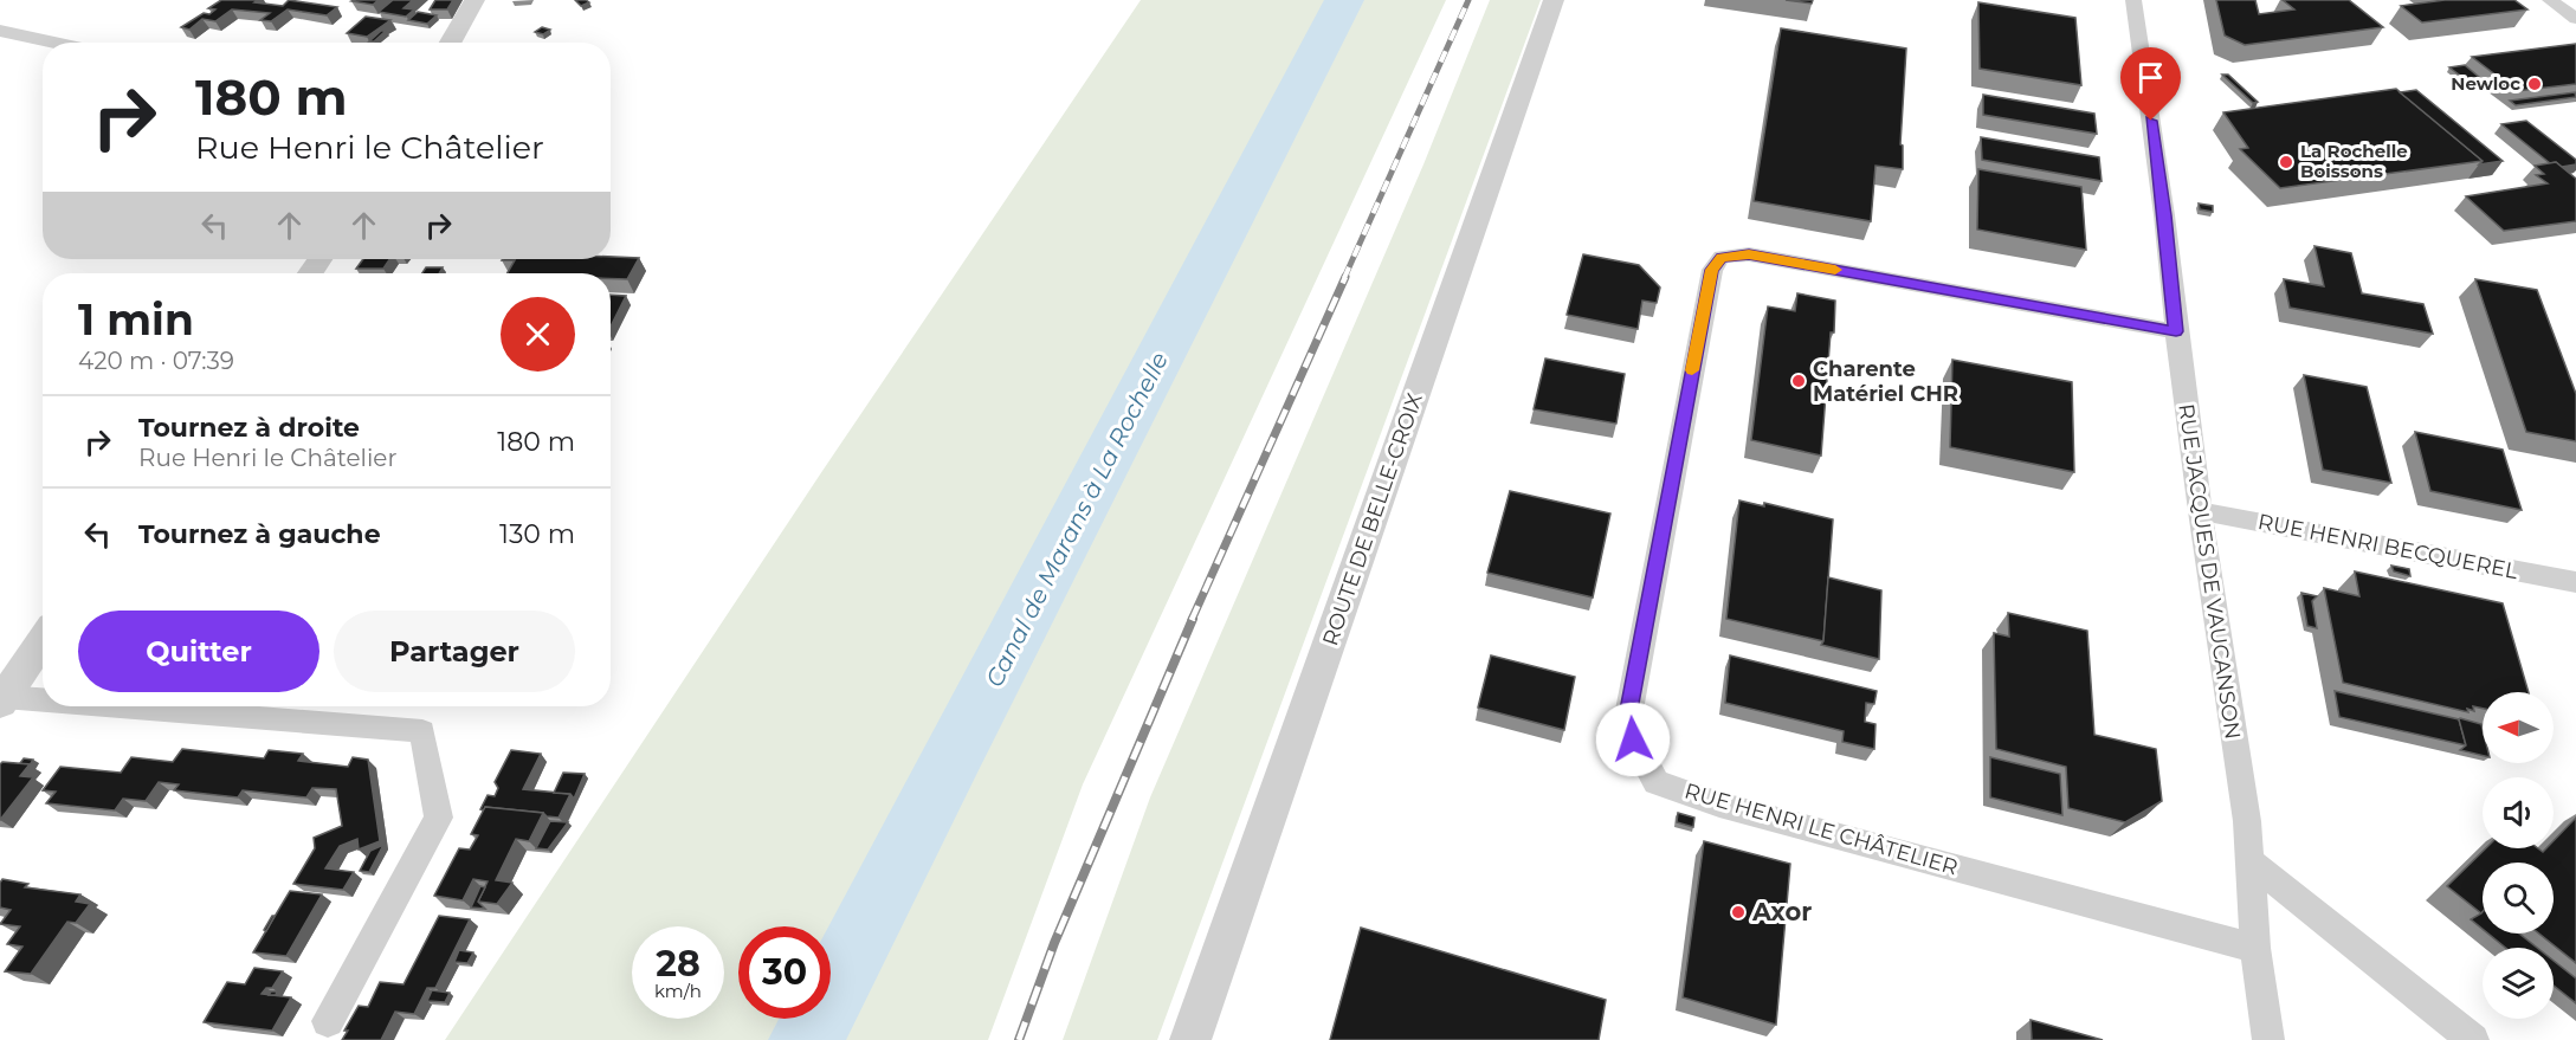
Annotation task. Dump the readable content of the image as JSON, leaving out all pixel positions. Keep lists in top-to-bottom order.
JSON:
{
  "streets": {
    "street": [
      "ROUTE DE BELLE-CROIX",
      "RUE HENRI BECQUEREL",
      "RUE JACQUES DE VAUCANSON",
      "RUE HENRI LE CHÂTELIER"
    ]
  },
  "crossings": [
    ["RUE HENRI BECQUEREL", "RUE JACQUES DE VAUCANSON"],
    ["RUE JACQUES DE VAUCANSON", "RUE HENRI LE CHÂTELIER"]
  ],
  "water": ["Canal de Marans à La Rochelle"],
  "places": [
    "Newloc",
    "La Rochelle Boissons",
    "Charente Matériel CHR",
    "Axor"
  ],
  "north": "left",
  "page": {
    "turn": ["180 m", "Rue Henri le Châtelier"],
    "heading": ["1 min", "420 m · 07:39"],
    "list": [
      {
        "name": "Tournez à droite",
        "note": "Rue Henri le Châtelier",
        "value": "180 m"
      },
      {
        "name": "Tournez à gauche",
        "value": "130 m"
      }
    ],
    "buttons": ["Quitter", "Partager"],
    "speed": "28 km/h",
    "limit": "30"
  }
}
